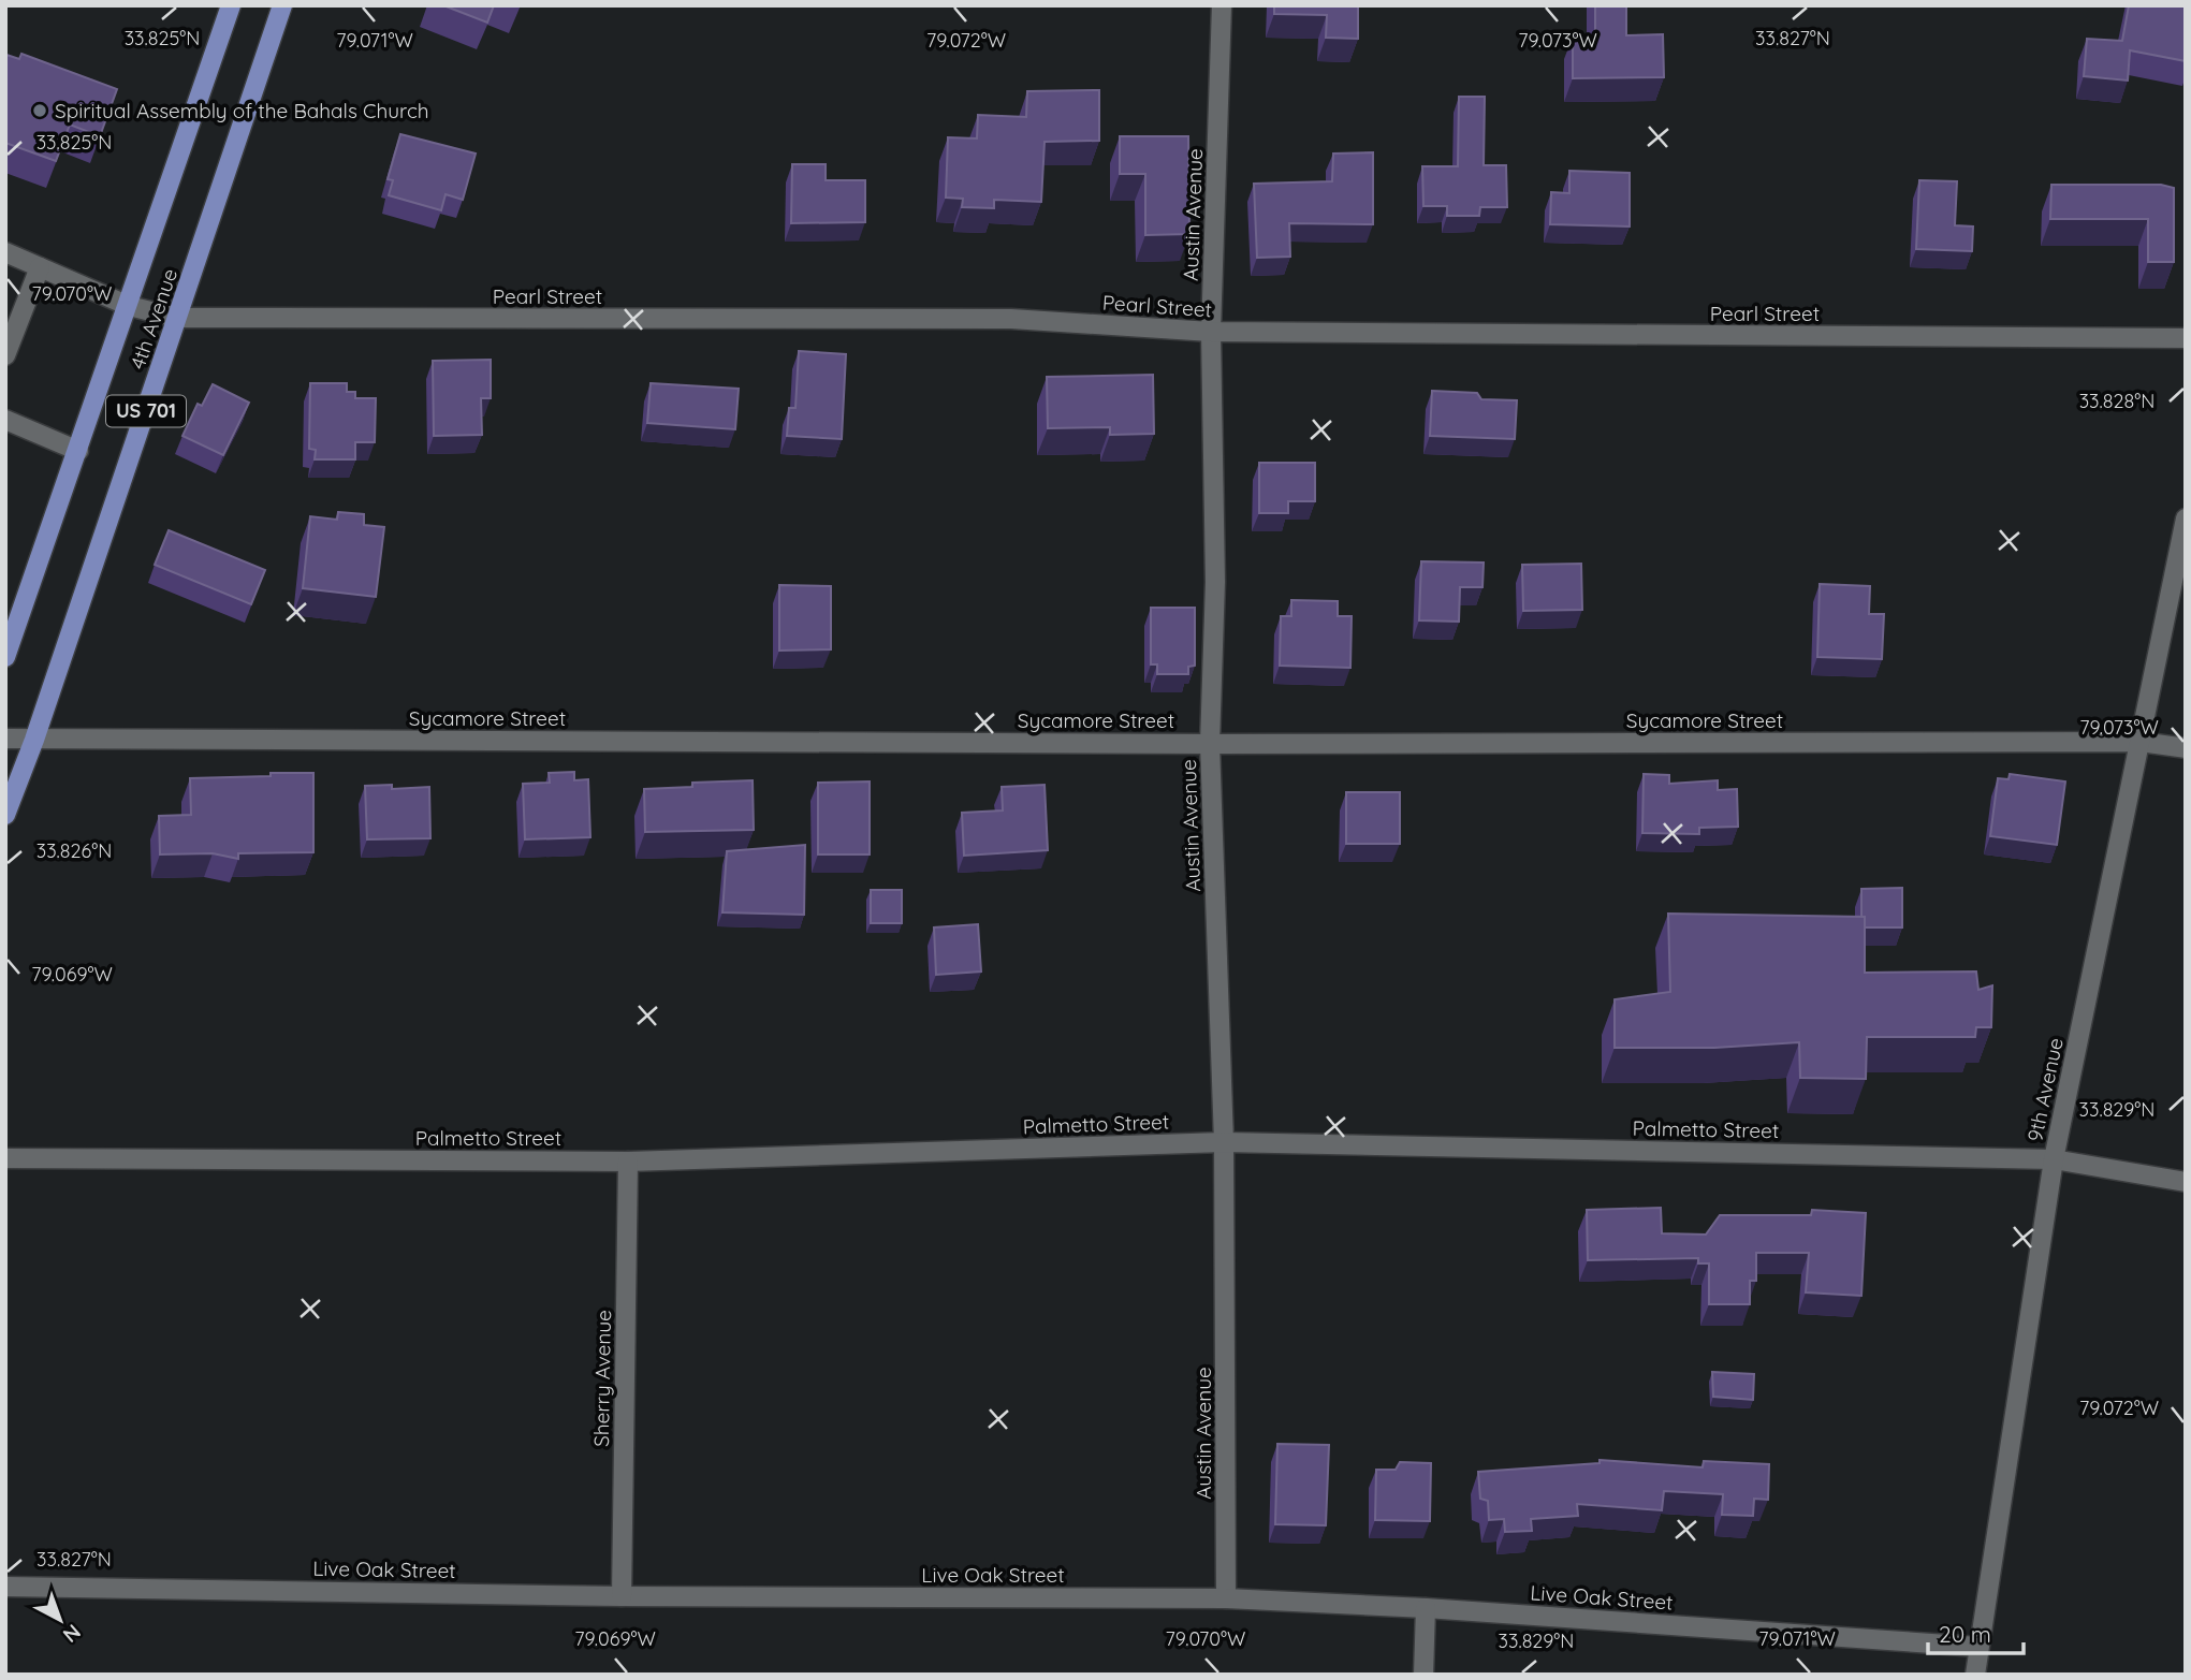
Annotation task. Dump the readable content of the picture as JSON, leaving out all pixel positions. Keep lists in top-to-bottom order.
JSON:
{
  "streets": {
    "main road": ["4th Avenue", "US 701"],
    "street": [
      "Austin Avenue",
      "Pearl Street",
      "Sycamore Street",
      "9th Avenue",
      "Palmetto Street",
      "Sherry Avenue",
      "Live Oak Street"
    ]
  },
  "crossings": [
    ["Austin Avenue", "Pearl Street"],
    ["Austin Avenue", "Sycamore Street"],
    ["Austin Avenue", "Palmetto Street"],
    ["Austin Avenue", "Live Oak Street"],
    ["Pearl Street", "4th Avenue"],
    ["4th Avenue", "Sycamore Street"],
    ["Sycamore Street", "9th Avenue"],
    ["9th Avenue", "Palmetto Street"],
    ["9th Avenue", "Live Oak Street"],
    ["Palmetto Street", "Sherry Avenue"],
    ["Sherry Avenue", "Live Oak Street"]
  ],
  "places": ["Spiritual Assembly of the Bahals Church"],
  "scale_bar": "20 m",
  "north": "bottom right",
  "coordinates": [
    "33.825°N",
    "33.827°N",
    "79.072°W",
    "79.073°W",
    "79.071°W",
    "79.070°W",
    "33.828°N",
    "33.826°N",
    "79.069°W",
    "33.829°N"
  ]
}
